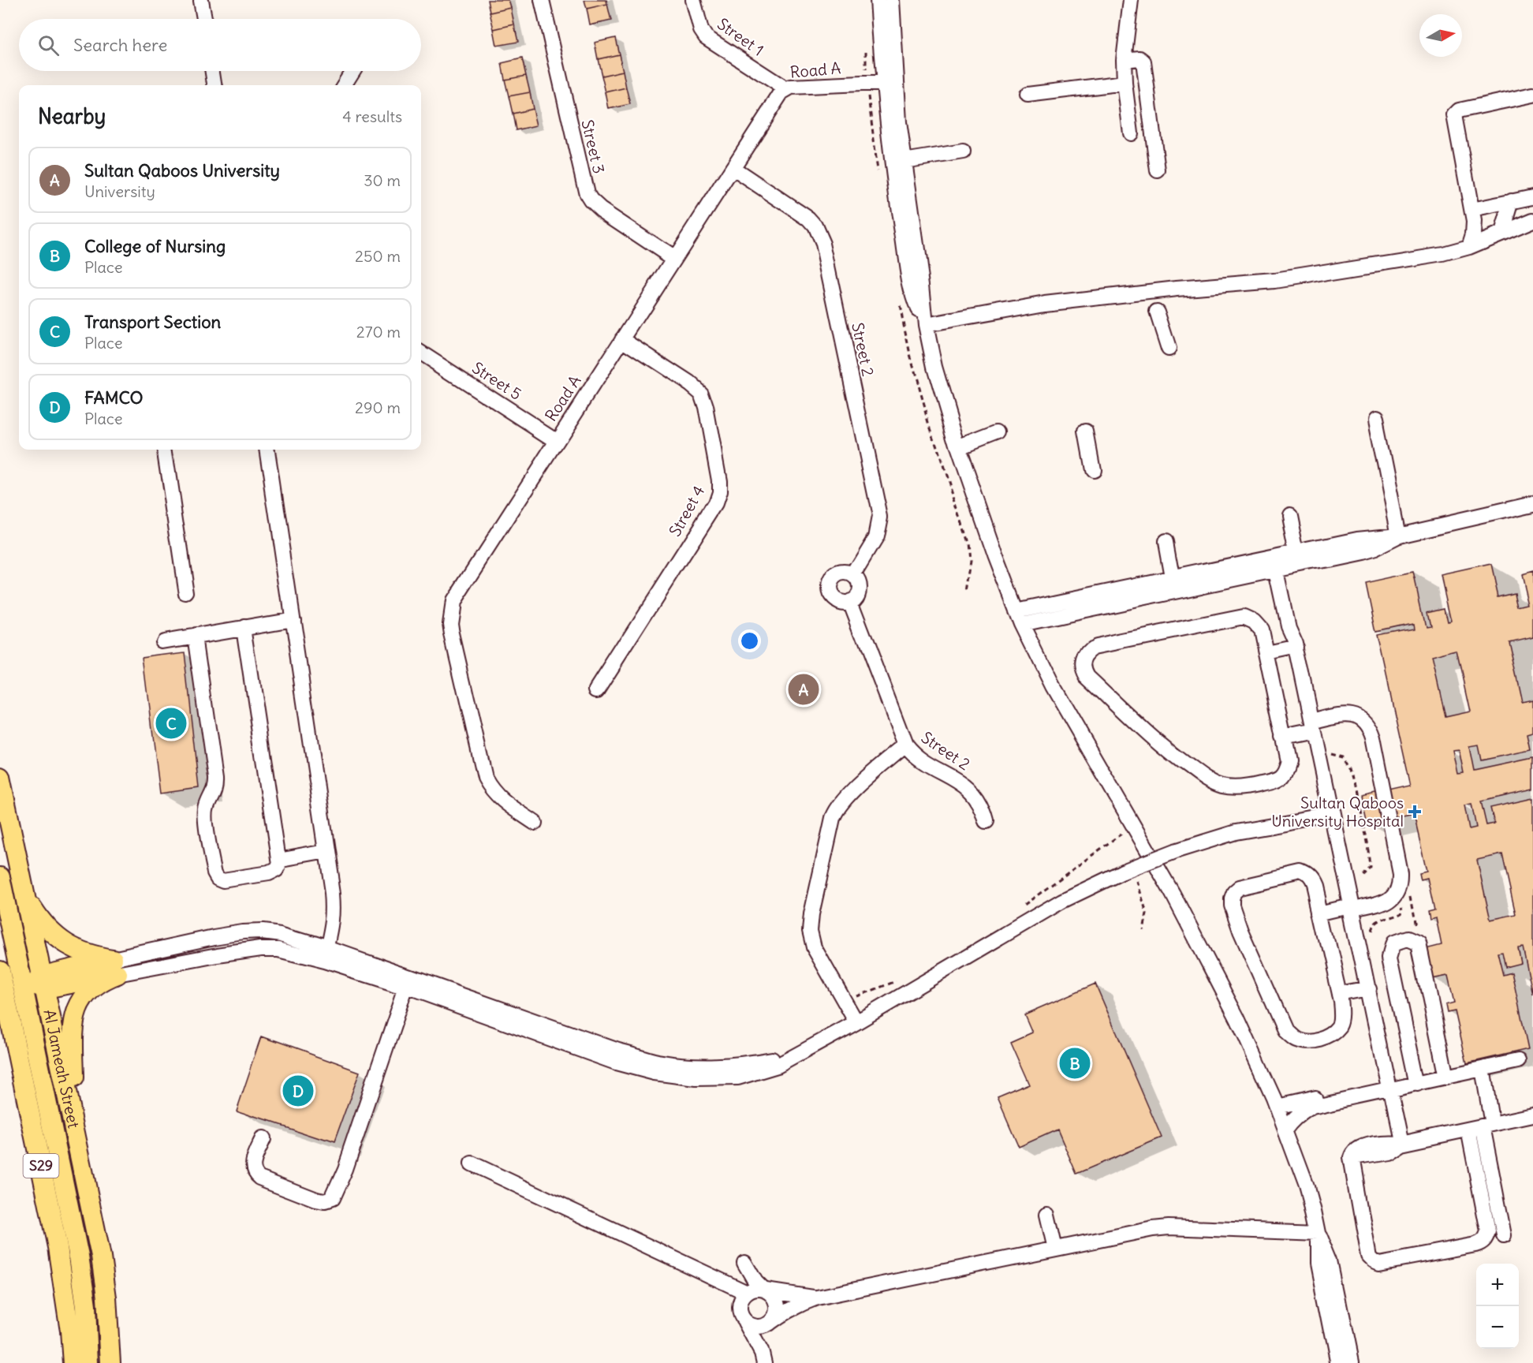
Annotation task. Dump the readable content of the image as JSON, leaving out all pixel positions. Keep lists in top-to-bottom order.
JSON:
{
  "streets": {
    "main road": ["Al Jameah Street", "S29"],
    "lane": [
      "Street 1",
      "Road A",
      "Street 3",
      "Street 2",
      "Street 5",
      "Street 4"
    ]
  },
  "crossings": [
    ["Street 1", "Road A"],
    ["Road A", "Street 3"],
    ["Road A", "Street 2"],
    ["Road A", "Street 5"],
    ["Road A", "Street 4"]
  ],
  "places": {
    "health": ["Sultan Qaboos University Hospital"]
  },
  "north": "right",
  "page": {
    "search": "Search here",
    "heading": ["Nearby", "4 results"],
    "list": [
      {
        "mark": "A",
        "name": "Sultan Qaboos University",
        "note": "University",
        "value": "30 m"
      },
      {
        "mark": "B",
        "name": "College of Nursing",
        "note": "Place",
        "value": "250 m"
      },
      {
        "mark": "C",
        "name": "Transport Section",
        "note": "Place",
        "value": "270 m"
      },
      {
        "mark": "D",
        "name": "FAMCO",
        "note": "Place",
        "value": "290 m"
      }
    ],
    "pins": [
      "A",
      "C",
      "B",
      "D"
    ],
    "map_buttons": ["+", "−"]
  }
}
